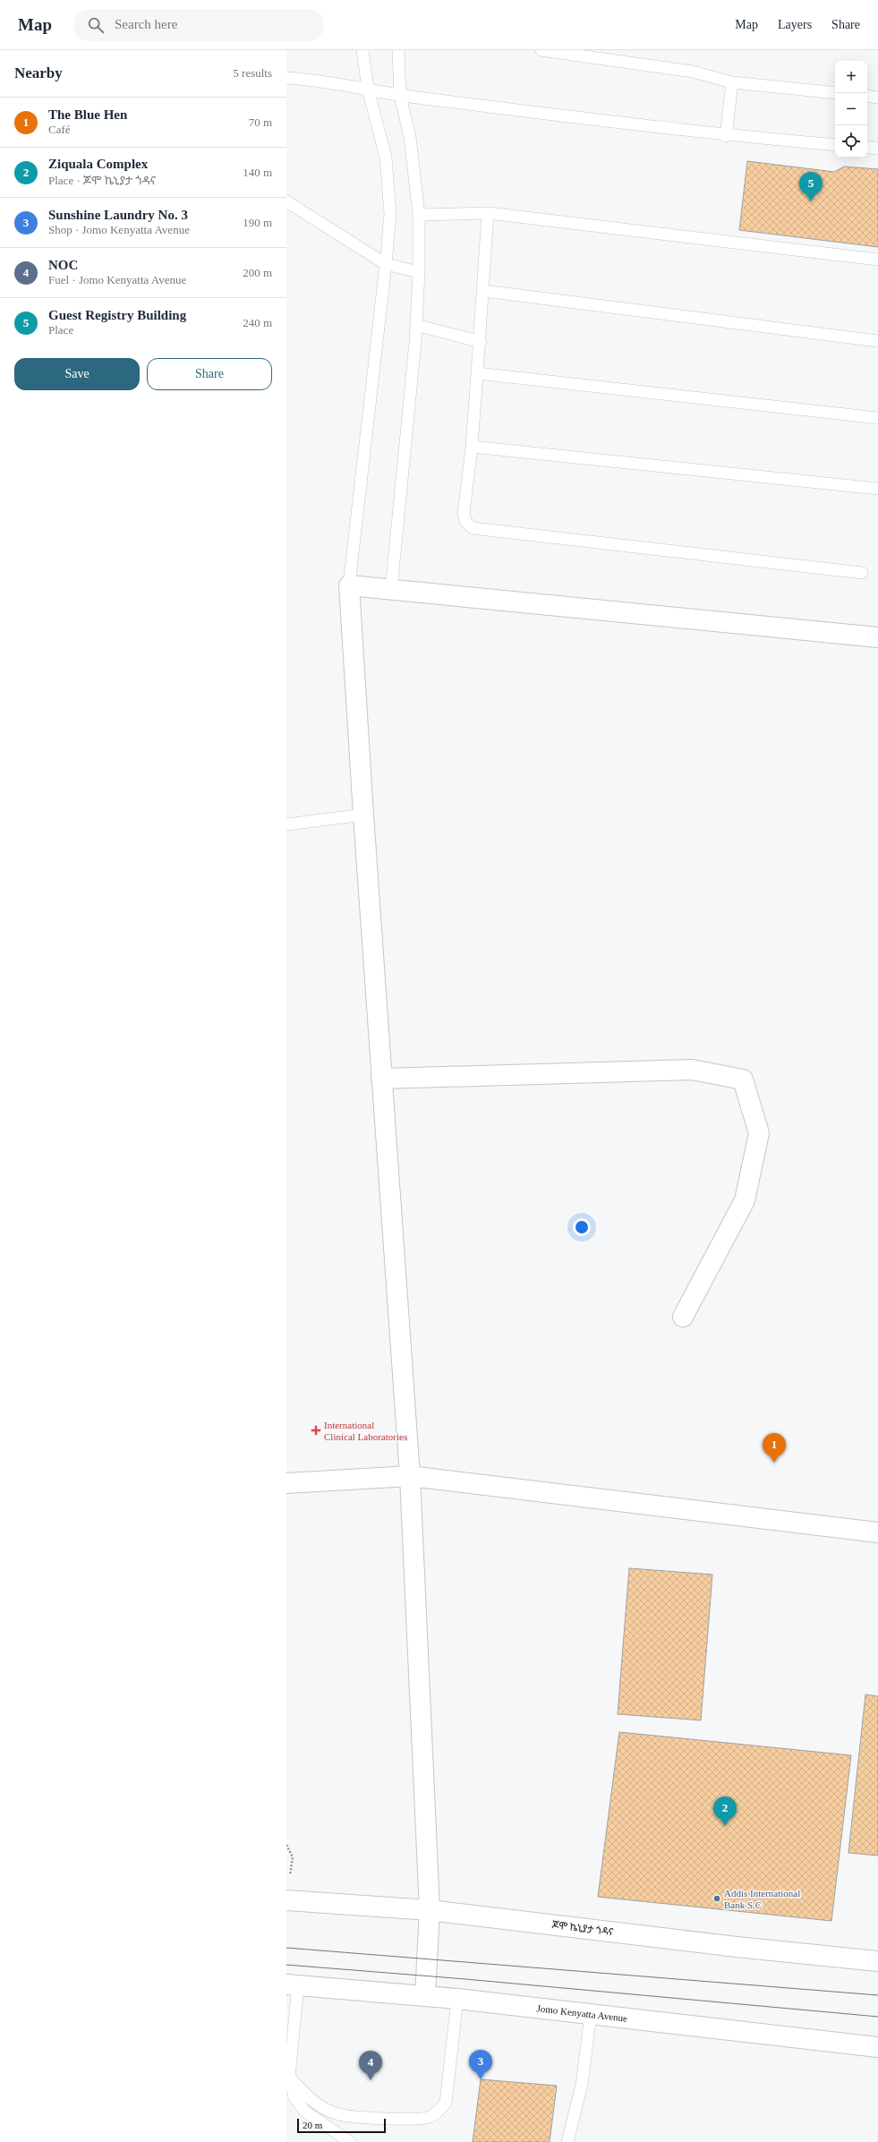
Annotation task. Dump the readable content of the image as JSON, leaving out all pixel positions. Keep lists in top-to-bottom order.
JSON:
{
  "streets": {
    "street": ["ጆሞ ኬኒያታ ጎዳና", "Jomo Kenyatta Avenue"]
  },
  "places": {
    "health": ["International Clinical Laboratories"],
    "other": ["Addis International Bank S.C"]
  },
  "scale_bar": "20 m",
  "page": {
    "header": "Map",
    "search": "Search here",
    "nav": ["Map", "Layers", "Share"],
    "heading": ["Nearby", "5 results"],
    "map_buttons": ["+", "−"],
    "list": [
      {
        "mark": "1",
        "name": "The Blue Hen",
        "note": "Café",
        "value": "70 m"
      },
      {
        "mark": "2",
        "name": "Ziquala Complex",
        "note": "Place · ጆሞ ኬኒያታ ጎዳና",
        "value": "140 m"
      },
      {
        "mark": "3",
        "name": "Sunshine Laundry No. 3",
        "note": "Shop · Jomo Kenyatta Avenue",
        "value": "190 m"
      },
      {
        "mark": "4",
        "name": "NOC",
        "note": "Fuel · Jomo Kenyatta Avenue",
        "value": "200 m"
      },
      {
        "mark": "5",
        "name": "Guest Registry Building",
        "note": "Place",
        "value": "240 m"
      }
    ],
    "pins": [
      "5",
      "1",
      "2",
      "3",
      "4"
    ],
    "buttons": ["Save", "Share"],
    "scale": "20 m"
  }
}
